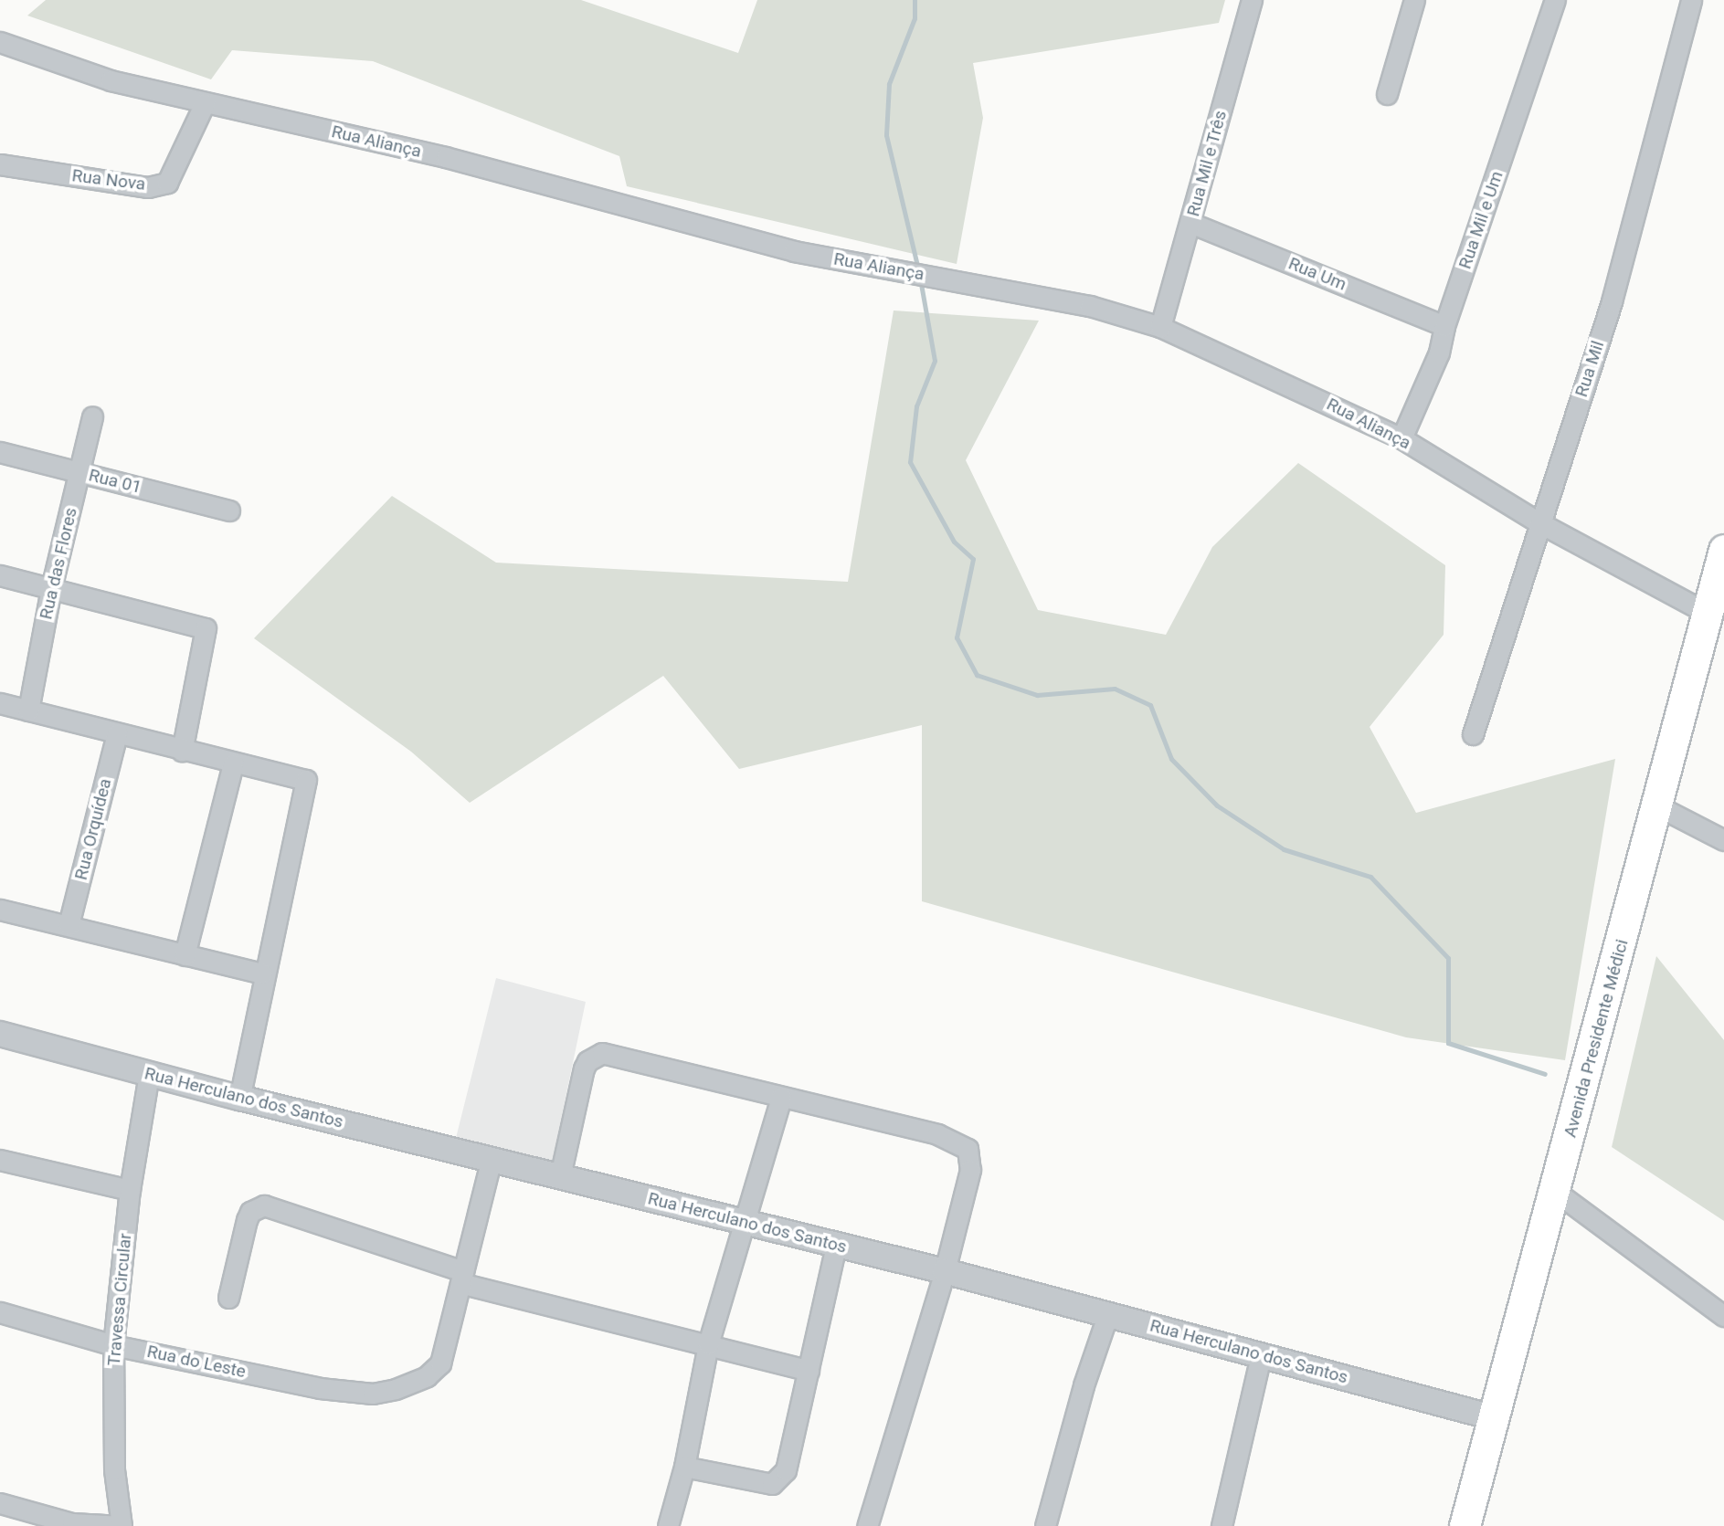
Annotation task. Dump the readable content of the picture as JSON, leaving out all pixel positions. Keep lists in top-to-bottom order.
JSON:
{
  "streets": {
    "main road": ["Avenida Presidente Médici"],
    "street": [
      "Rua Aliança",
      "Rua Mil e Três",
      "Rua Nova",
      "Rua Mil e Um",
      "Rua Um",
      "Rua Mil",
      "Rua 01",
      "Rua das Flores",
      "Rua Orquídea",
      "Rua Herculano dos Santos",
      "Travessa Circular",
      "Rua do Leste"
    ]
  },
  "crossings": [
    ["Rua Aliança", "Rua Mil e Três"],
    ["Rua Aliança", "Rua Nova"],
    ["Rua Aliança", "Rua Mil e Um"],
    ["Rua Aliança", "Rua Mil"],
    ["Rua Aliança", "Avenida Presidente Médici"],
    ["Rua Mil e Três", "Rua Um"],
    ["Rua Mil e Um", "Rua Um"],
    ["Rua 01", "Rua das Flores"],
    ["Avenida Presidente Médici", "Rua Herculano dos Santos"],
    ["Rua Herculano dos Santos", "Travessa Circular"],
    ["Travessa Circular", "Rua do Leste"]
  ]
}
